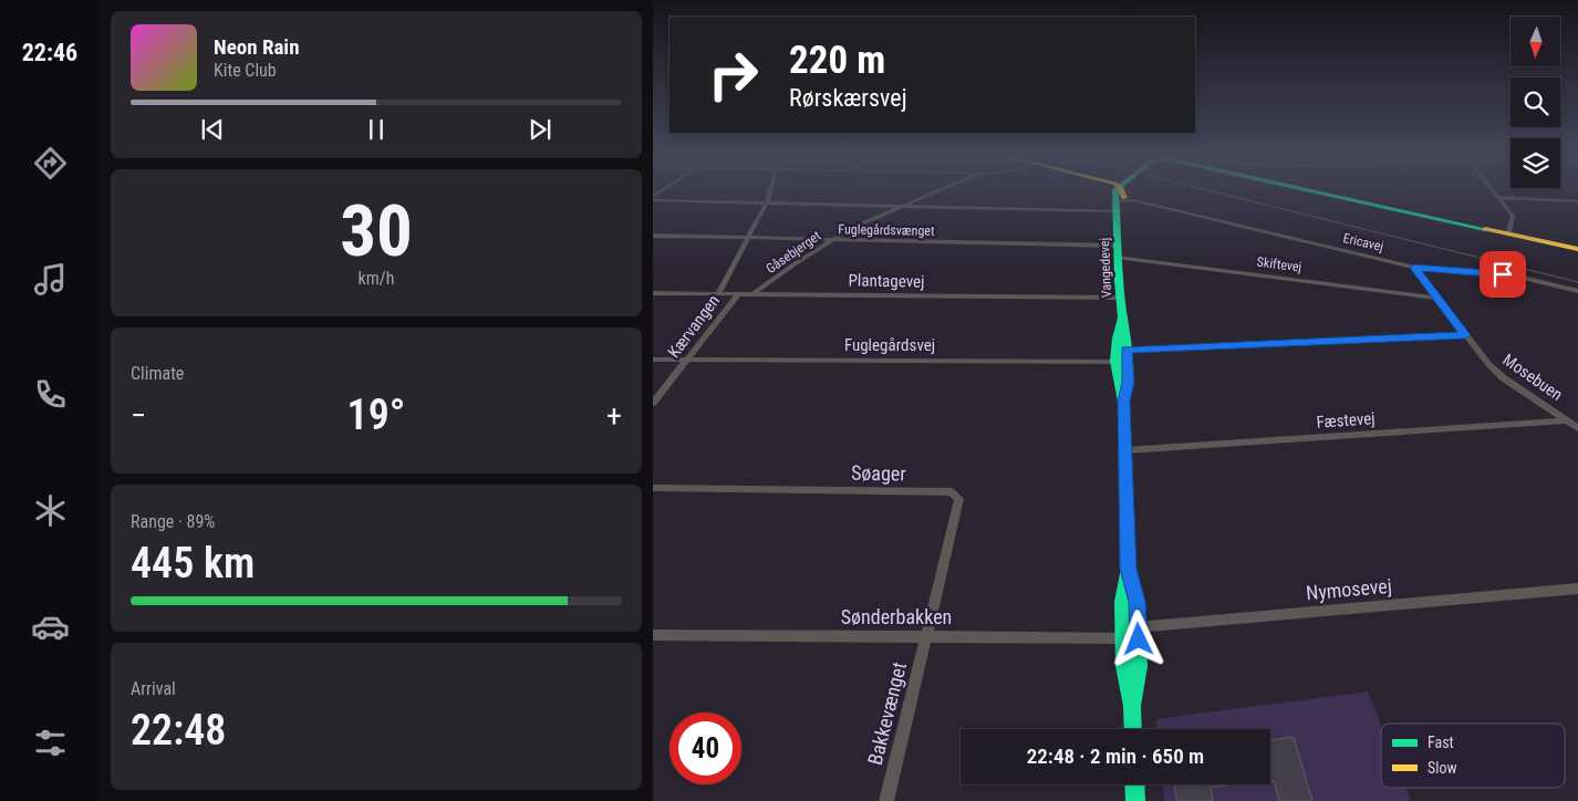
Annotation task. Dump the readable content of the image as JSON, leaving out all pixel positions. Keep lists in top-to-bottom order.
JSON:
{
  "streets": {
    "street": [
      "Fuglegårdsvænget",
      "Ericavej",
      "Gåsebjerget",
      "Skiftevej",
      "Vangedevej",
      "Plantagevej",
      "Kærvangen",
      "Fuglegårdsvej",
      "Mosebuen",
      "Fæstevej",
      "Søager",
      "Nymosevej",
      "Sønderbakken",
      "Bakkevænget"
    ]
  },
  "crossings": [
    ["Fuglegårdsvænget", "Gåsebjerget"],
    ["Fuglegårdsvænget", "Vangedevej"],
    ["Fuglegårdsvænget", "Kærvangen"],
    ["Ericavej", "Gåsebjerget"],
    ["Ericavej", "Vangedevej"],
    ["Ericavej", "Kærvangen"],
    ["Ericavej", "Mosebuen"],
    ["Gåsebjerget", "Plantagevej"],
    ["Skiftevej", "Vangedevej"],
    ["Skiftevej", "Mosebuen"],
    ["Vangedevej", "Plantagevej"],
    ["Vangedevej", "Fuglegårdsvej"],
    ["Vangedevej", "Fæstevej"],
    ["Vangedevej", "Nymosevej"],
    ["Vangedevej", "Sønderbakken"],
    ["Plantagevej", "Kærvangen"],
    ["Kærvangen", "Fuglegårdsvej"],
    ["Fuglegårdsvej", "Mosebuen"],
    ["Mosebuen", "Fæstevej"],
    ["Søager", "Sønderbakken"],
    ["Søager", "Bakkevænget"],
    ["Nymosevej", "Sønderbakken"],
    ["Sønderbakken", "Bakkevænget"]
  ],
  "legend": ["Fast", "Slow"],
  "north": "bottom",
  "page": {
    "tabs": "22:46",
    "turn": ["220 m", "Rørskærsvej"],
    "song": ["Neon Rain", "Kite Club"],
    "tile": [
      ["30", "km/h"],
      "Climate",
      ["Range · 89%", "445 km"],
      ["Arrival", "22:48"]
    ],
    "heat": ["−", "19°", "+"],
    "limit": "40",
    "trip": "22:48 · 2 min · 650 m"
  }
}
